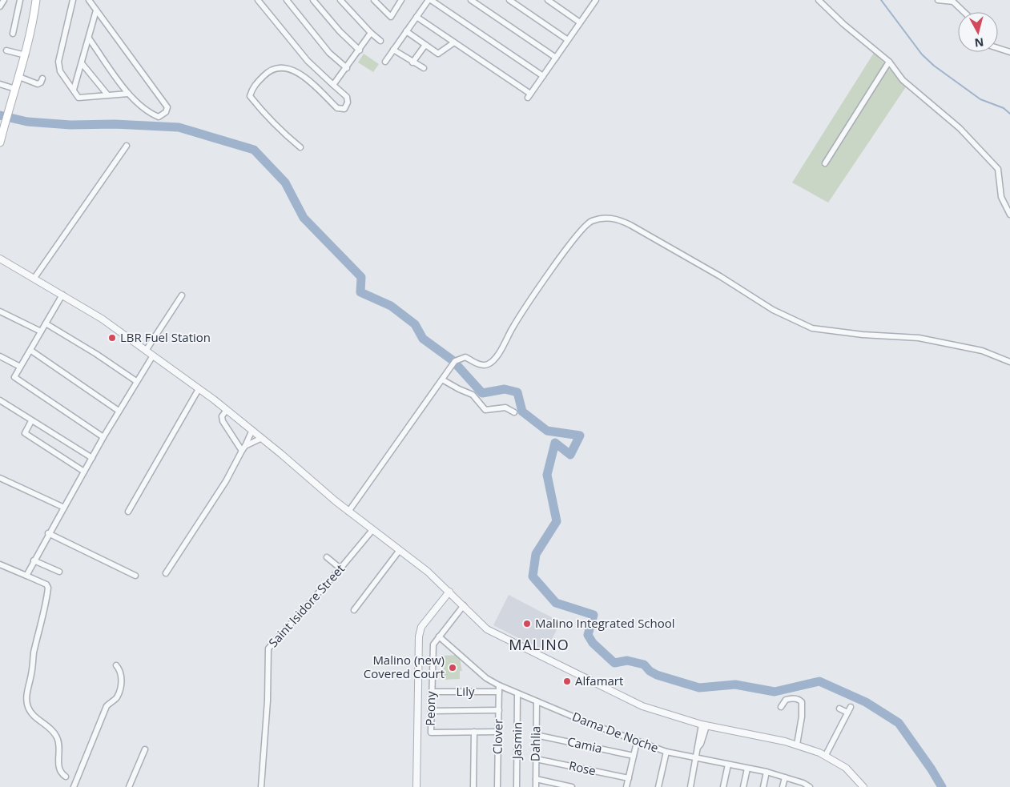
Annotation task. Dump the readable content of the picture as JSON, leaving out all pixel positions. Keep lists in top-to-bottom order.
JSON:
{
  "streets": {
    "street": [
      "Saint Isidore Street",
      "Lily",
      "Peony",
      "Dama De Noche",
      "Clover",
      "Jasmin",
      "Dahlia",
      "Camia",
      "Rose"
    ]
  },
  "crossings": [
    ["Lily", "Peony"],
    ["Lily", "Clover"],
    ["Peony", "Dama De Noche"],
    ["Dama De Noche", "Clover"],
    ["Dama De Noche", "Jasmin"],
    ["Dama De Noche", "Dahlia"],
    ["Dahlia", "Camia"],
    ["Dahlia", "Rose"]
  ],
  "districts": ["MALINO"],
  "places": [
    "LBR Fuel Station",
    "Malino Integrated School",
    "Malino (new) Covered Court",
    "Alfamart"
  ],
  "north": "bottom"
}
